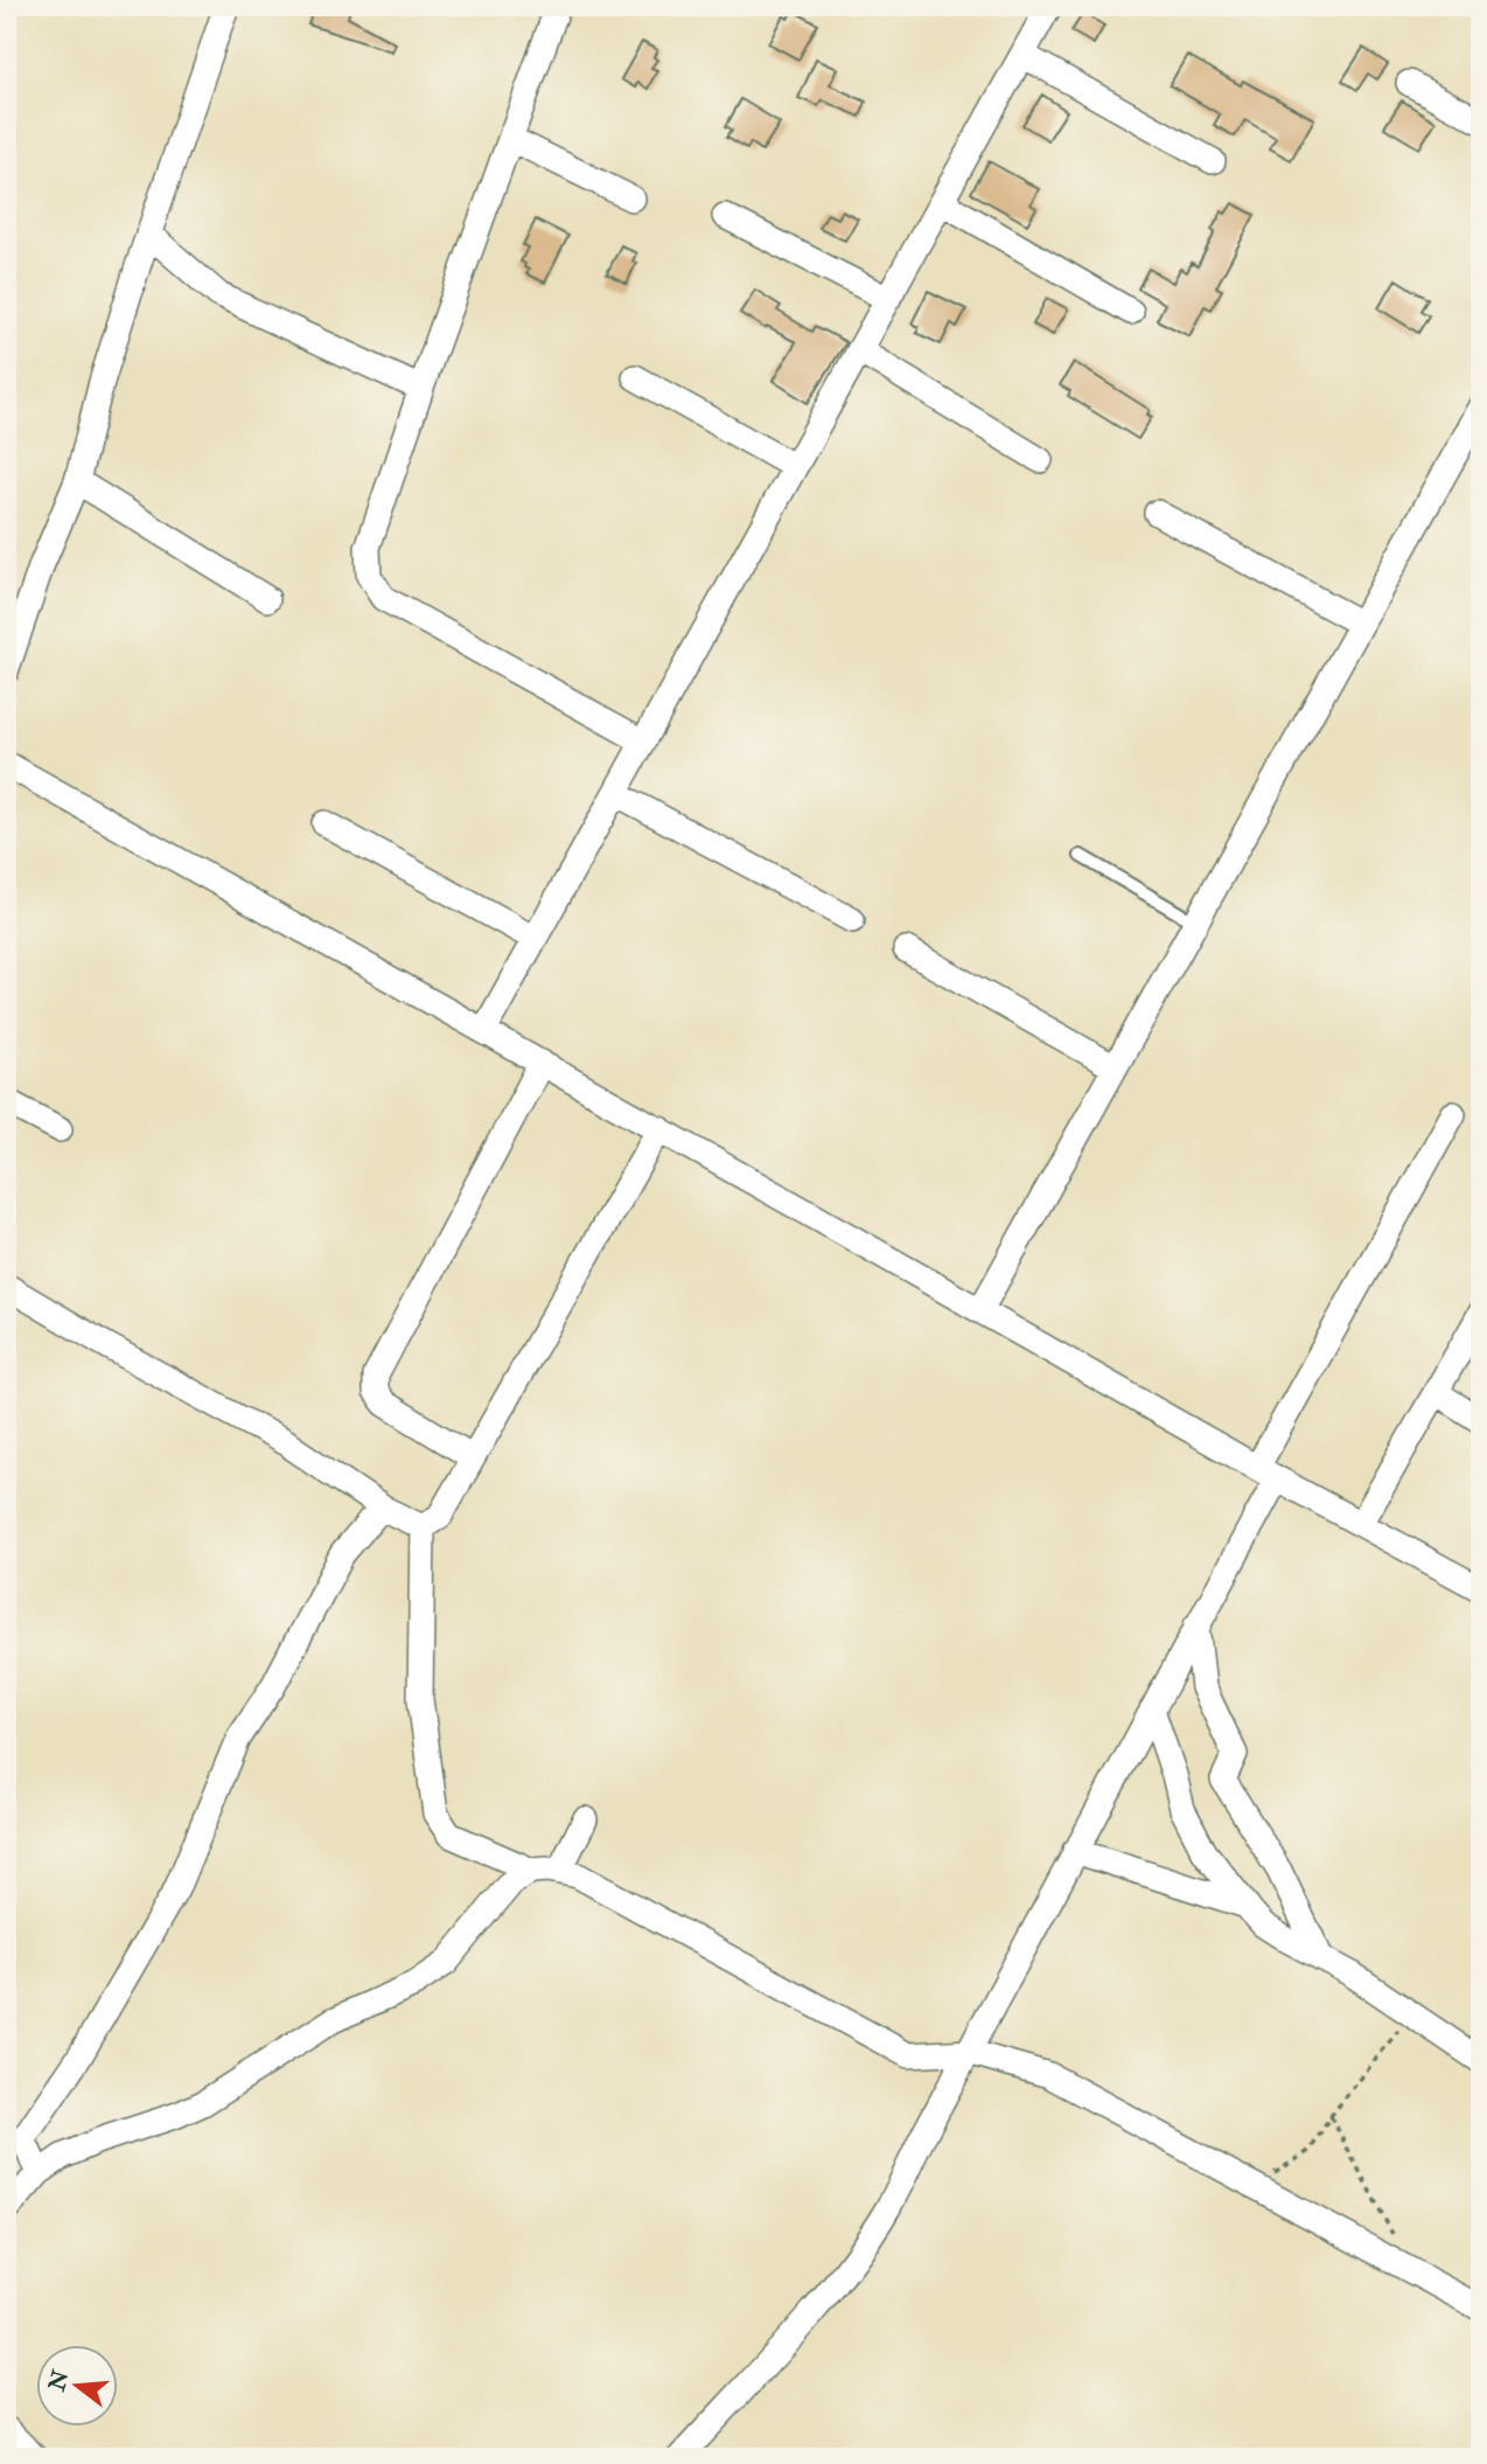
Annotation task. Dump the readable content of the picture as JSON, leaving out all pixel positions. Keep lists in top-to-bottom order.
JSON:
{
  "north": "left"
}
